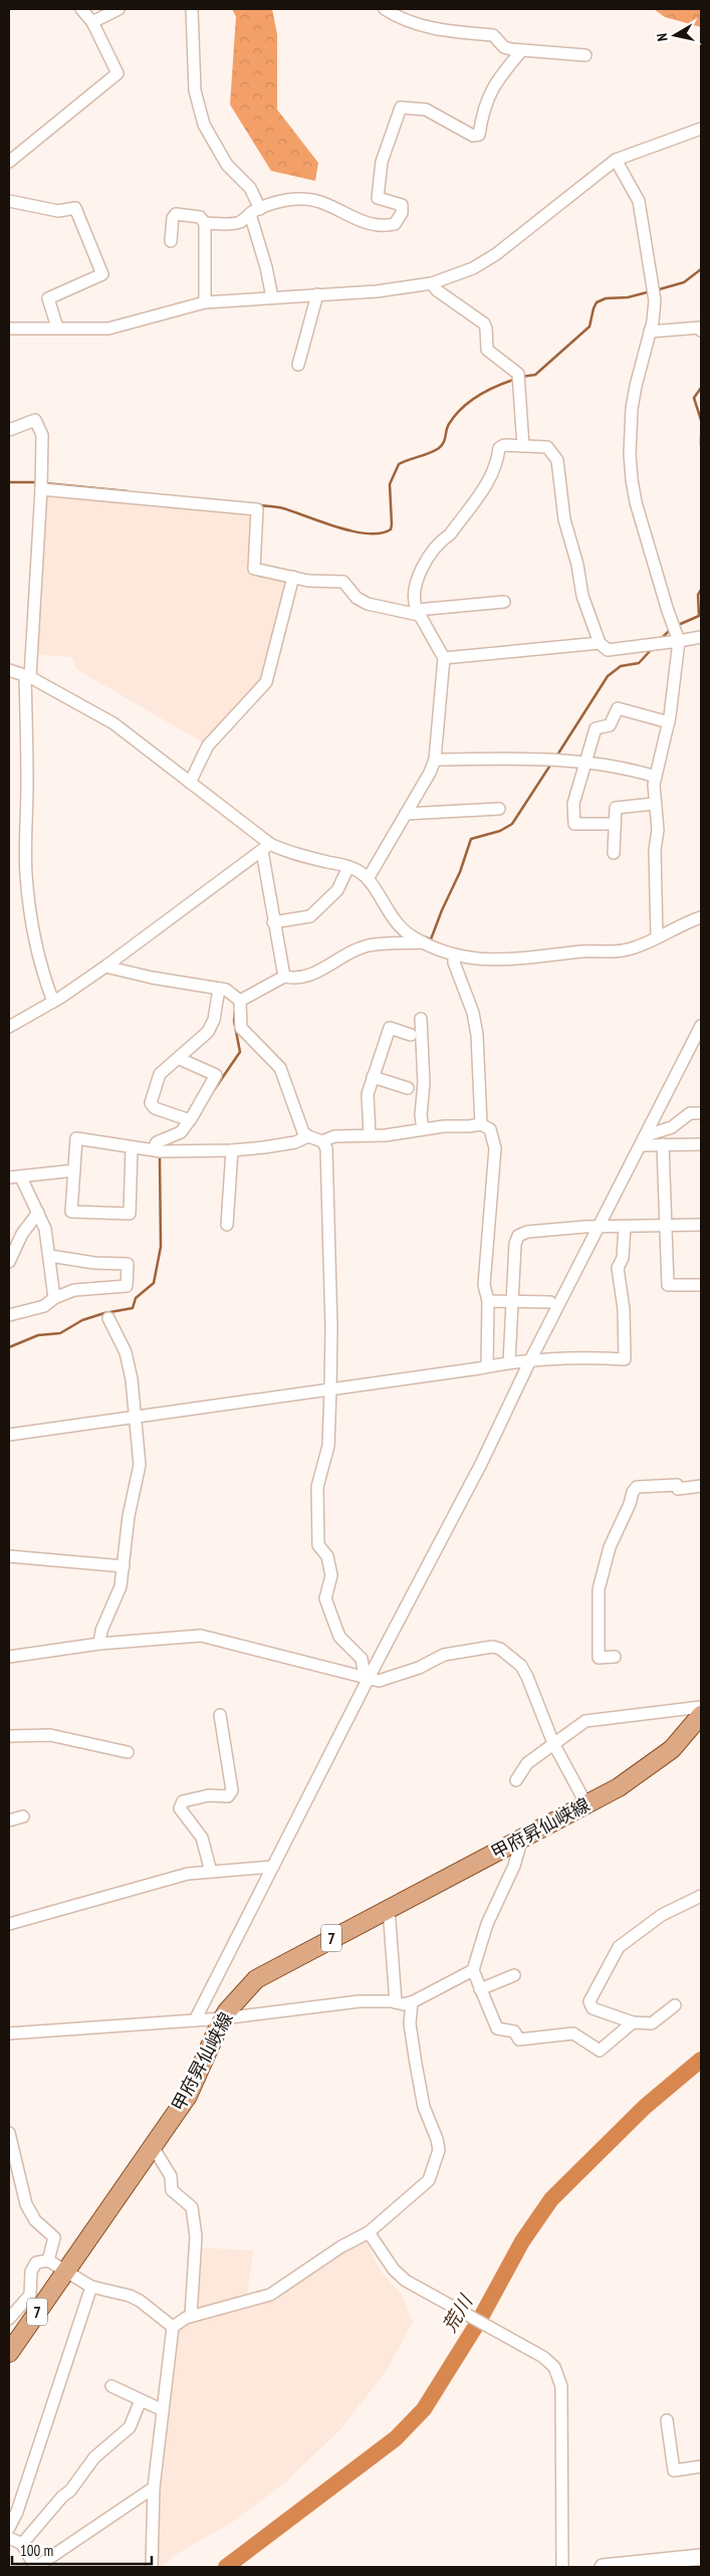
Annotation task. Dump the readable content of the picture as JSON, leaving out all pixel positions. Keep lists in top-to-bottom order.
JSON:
{
  "streets": {
    "main road": ["甲府昇仙峡線", "7"]
  },
  "water": ["荒川"],
  "scale_bar": "100 m",
  "north": "left"
}
